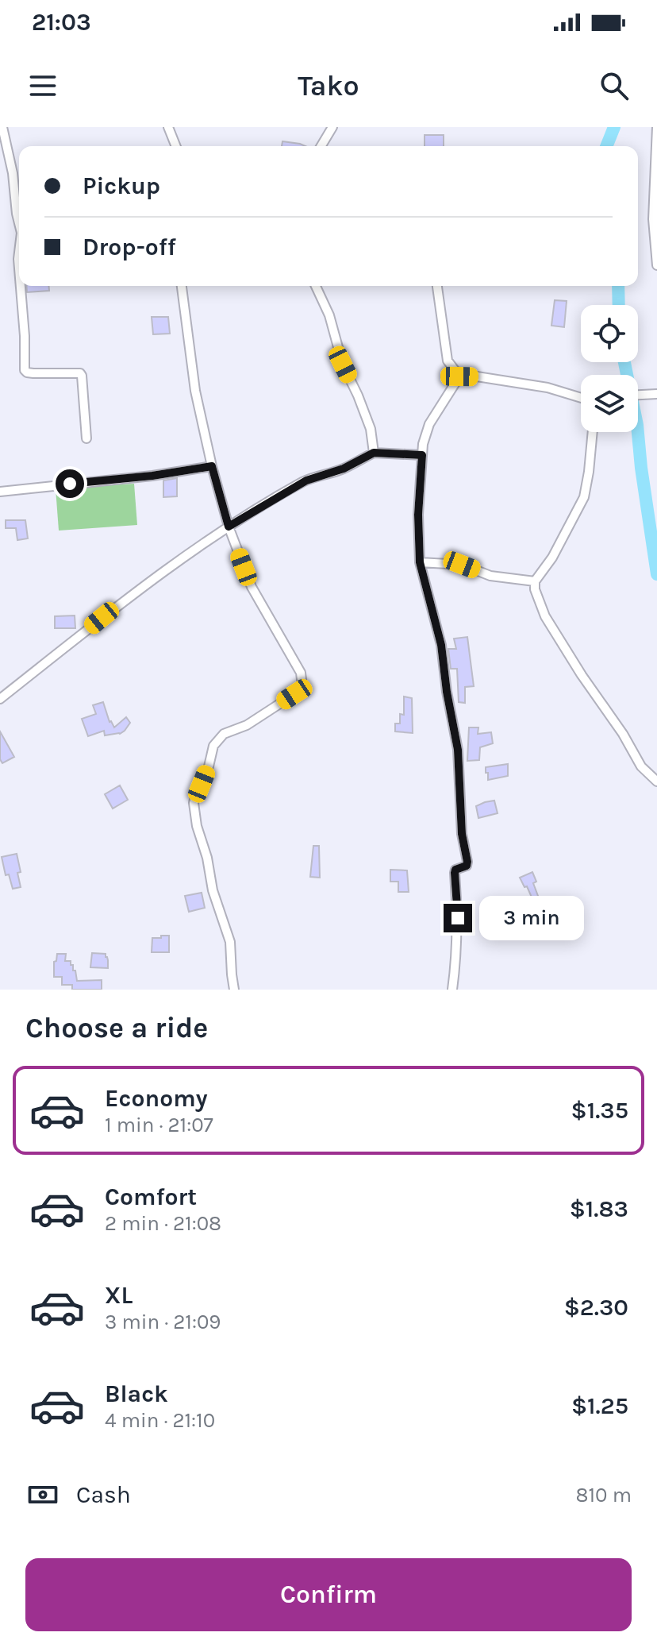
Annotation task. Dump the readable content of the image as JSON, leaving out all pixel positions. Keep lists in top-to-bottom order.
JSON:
{
  "page": {
    "status": "21:03",
    "header": "Tako",
    "banner": ["Pickup", "Drop-off"],
    "bubble": "3 min",
    "heading": "Choose a ride",
    "list": [
      {
        "name": "Economy",
        "note": "1 min · 21:07",
        "value": "$1.35"
      },
      {
        "name": "Comfort",
        "note": "2 min · 21:08",
        "value": "$1.83"
      },
      {
        "name": "XL",
        "note": "3 min · 21:09",
        "value": "$2.30"
      },
      {
        "name": "Black",
        "note": "4 min · 21:10",
        "value": "$1.25"
      }
    ],
    "pay": ["Cash", "810 m"],
    "buttons": "Confirm"
  }
}
